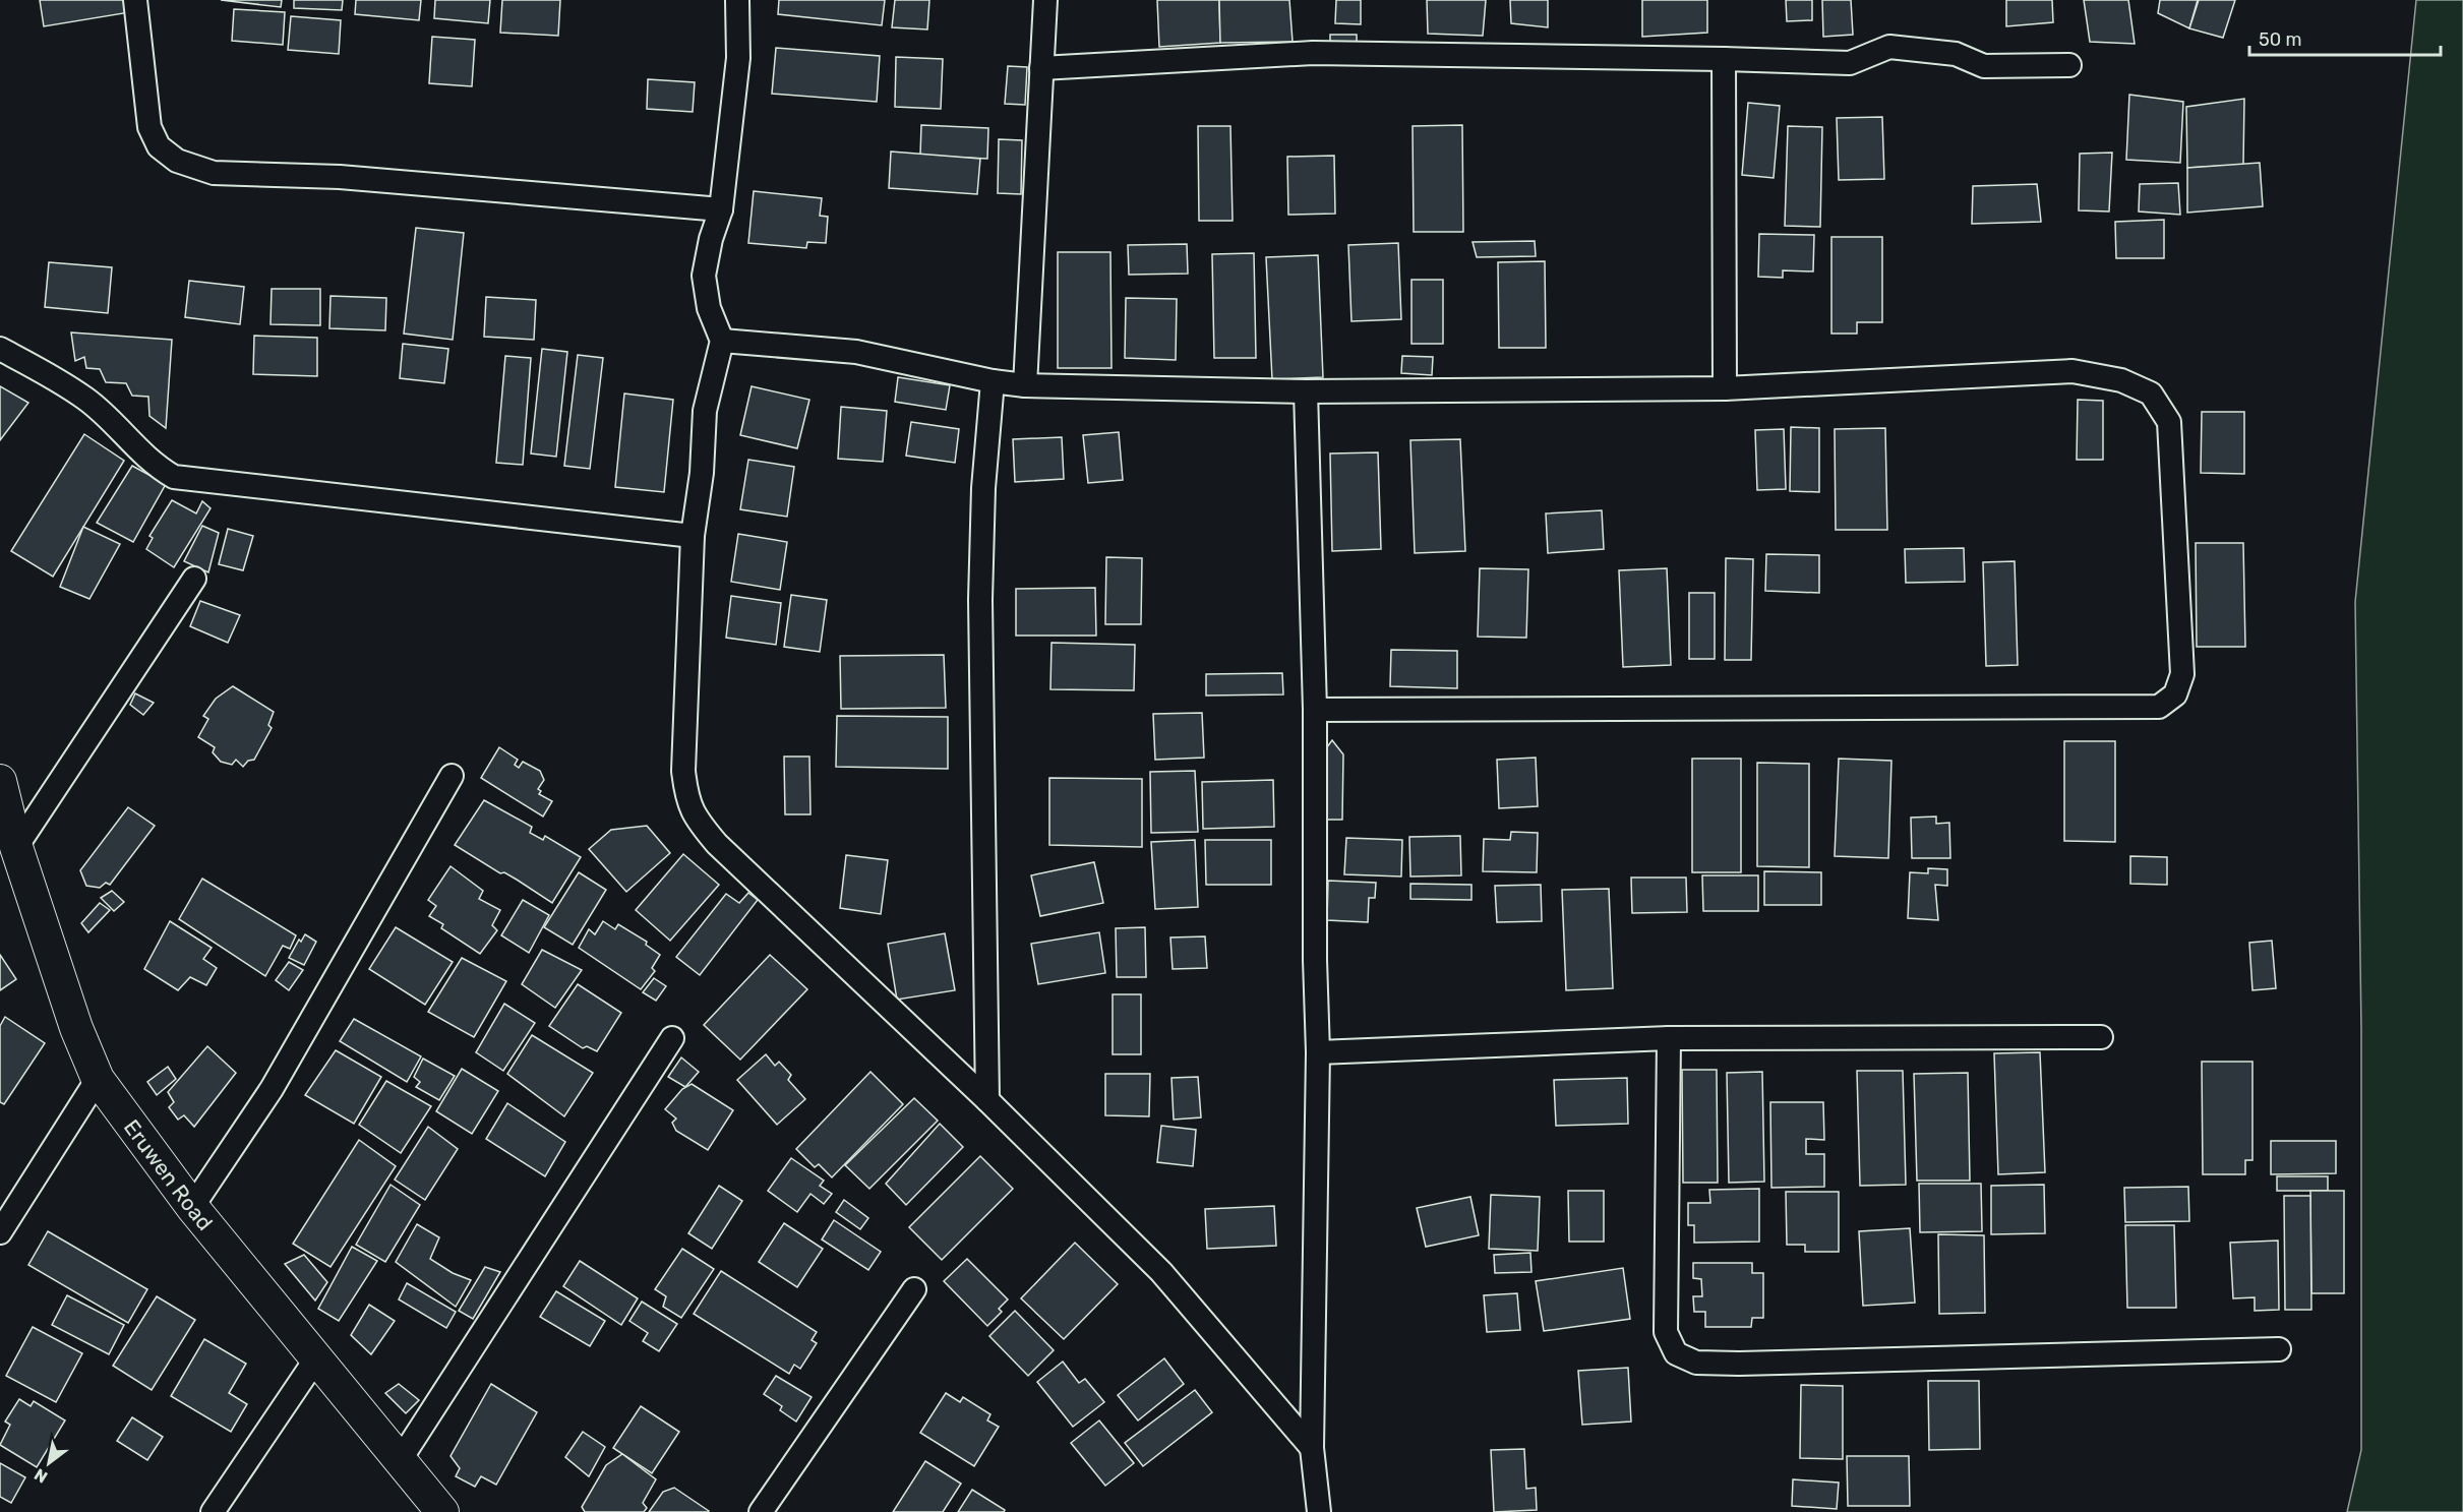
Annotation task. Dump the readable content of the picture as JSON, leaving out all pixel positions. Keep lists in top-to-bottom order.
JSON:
{
  "streets": {
    "street": ["Eruwen Road"]
  },
  "scale_bar": "50 m",
  "north": "bottom left"
}
